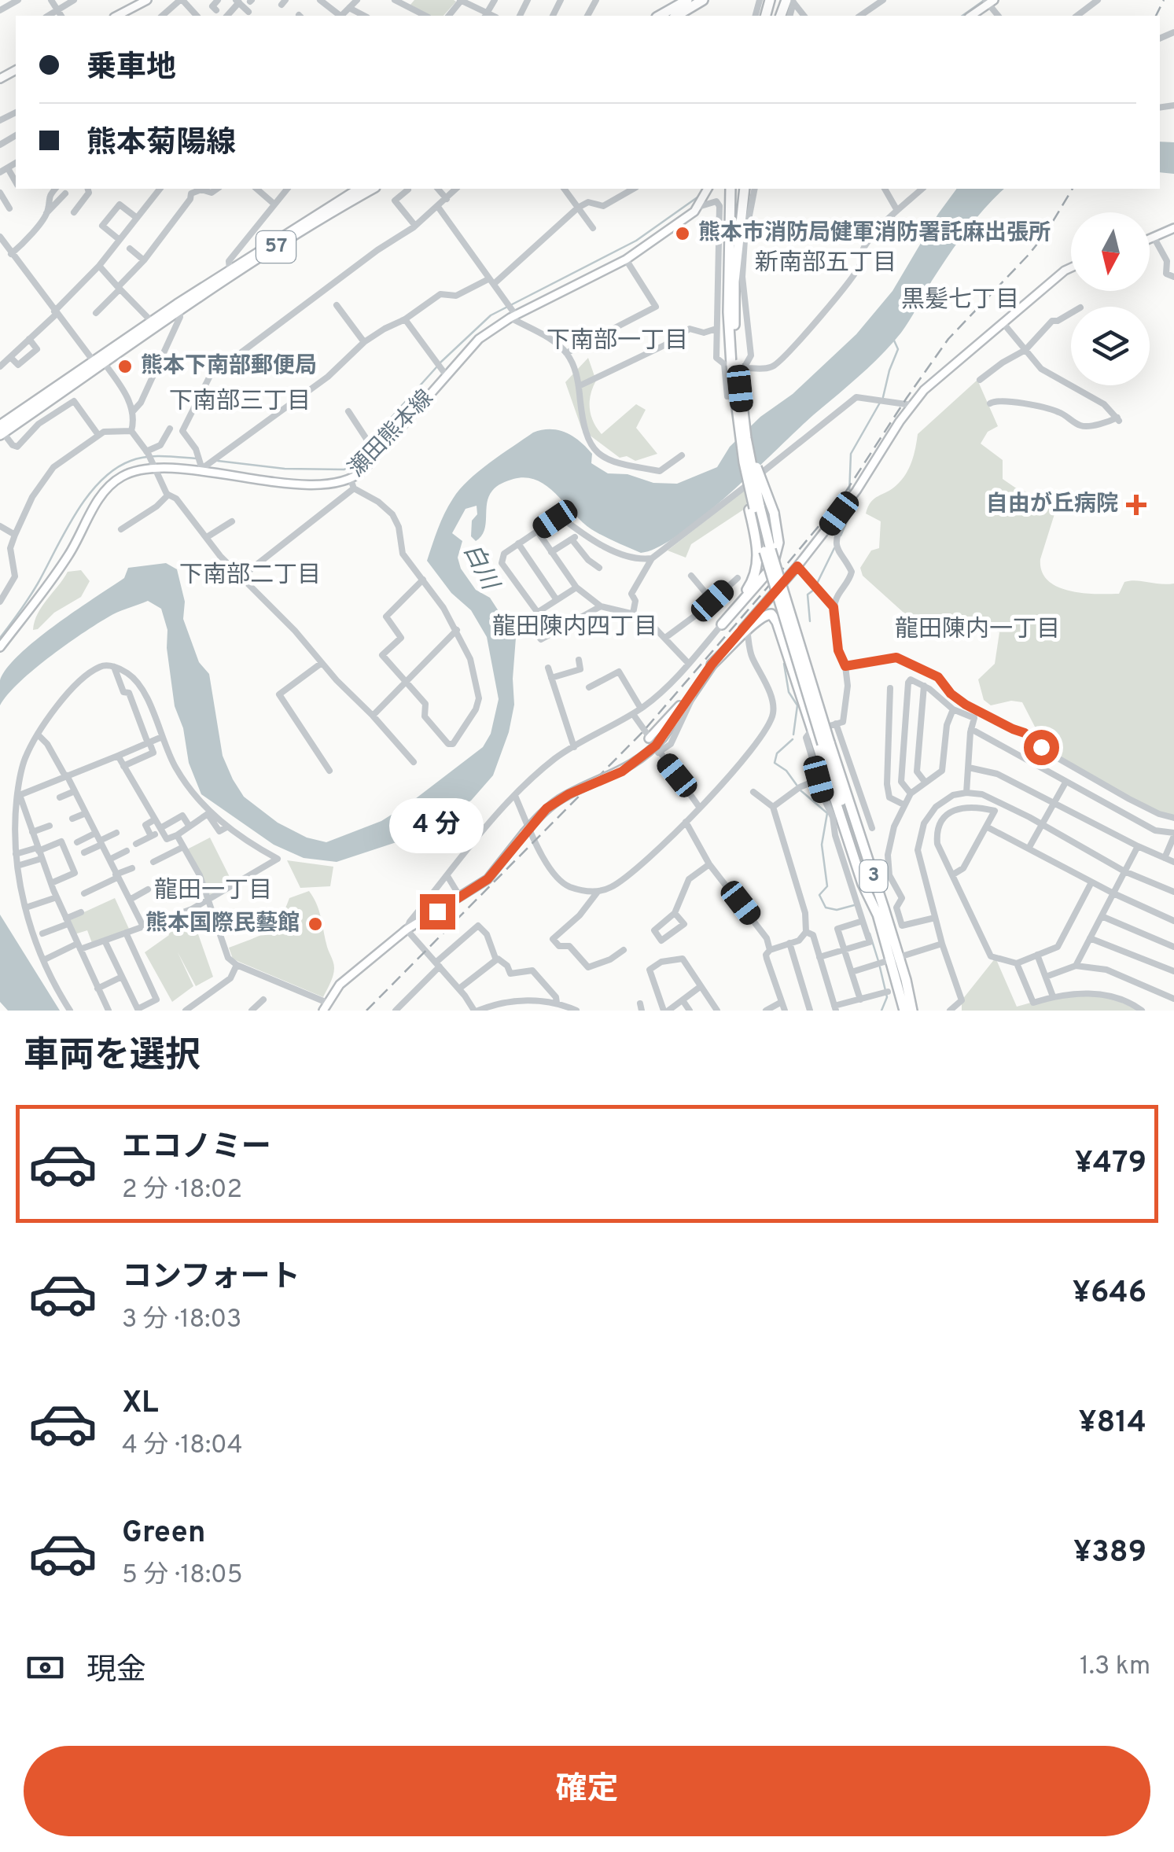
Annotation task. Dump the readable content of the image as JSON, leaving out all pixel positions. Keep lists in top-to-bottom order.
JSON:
{
  "streets": {
    "highway": ["57", "3"],
    "main road": ["瀬田熊本線"]
  },
  "districts": [
    "新南部五丁目",
    "黒髪七丁目",
    "下南部一丁目",
    "下南部三丁目",
    "下南部二丁目",
    "龍田陳内四丁目",
    "龍田陳内一丁目",
    "龍田一丁目"
  ],
  "water": ["白川"],
  "places": {
    "other": ["熊本市消防局健軍消防署託麻出張所", "熊本下南部郵便局", "熊本国際民藝館"],
    "health": ["自由が丘病院"]
  },
  "north": "bottom",
  "page": {
    "banner": ["乗車地", "熊本菊陽線"],
    "bubble": "4 分",
    "heading": "車両を選択",
    "list": [
      {
        "name": "エコノミー",
        "note": "2 分 · 18:02",
        "value": "¥479"
      },
      {
        "name": "コンフォート",
        "note": "3 分 · 18:03",
        "value": "¥646"
      },
      {
        "name": "XL",
        "note": "4 分 · 18:04",
        "value": "¥814"
      },
      {
        "name": "Green",
        "note": "5 分 · 18:05",
        "value": "¥389"
      }
    ],
    "pay": ["現金", "1.3 km"],
    "buttons": "確定"
  }
}
